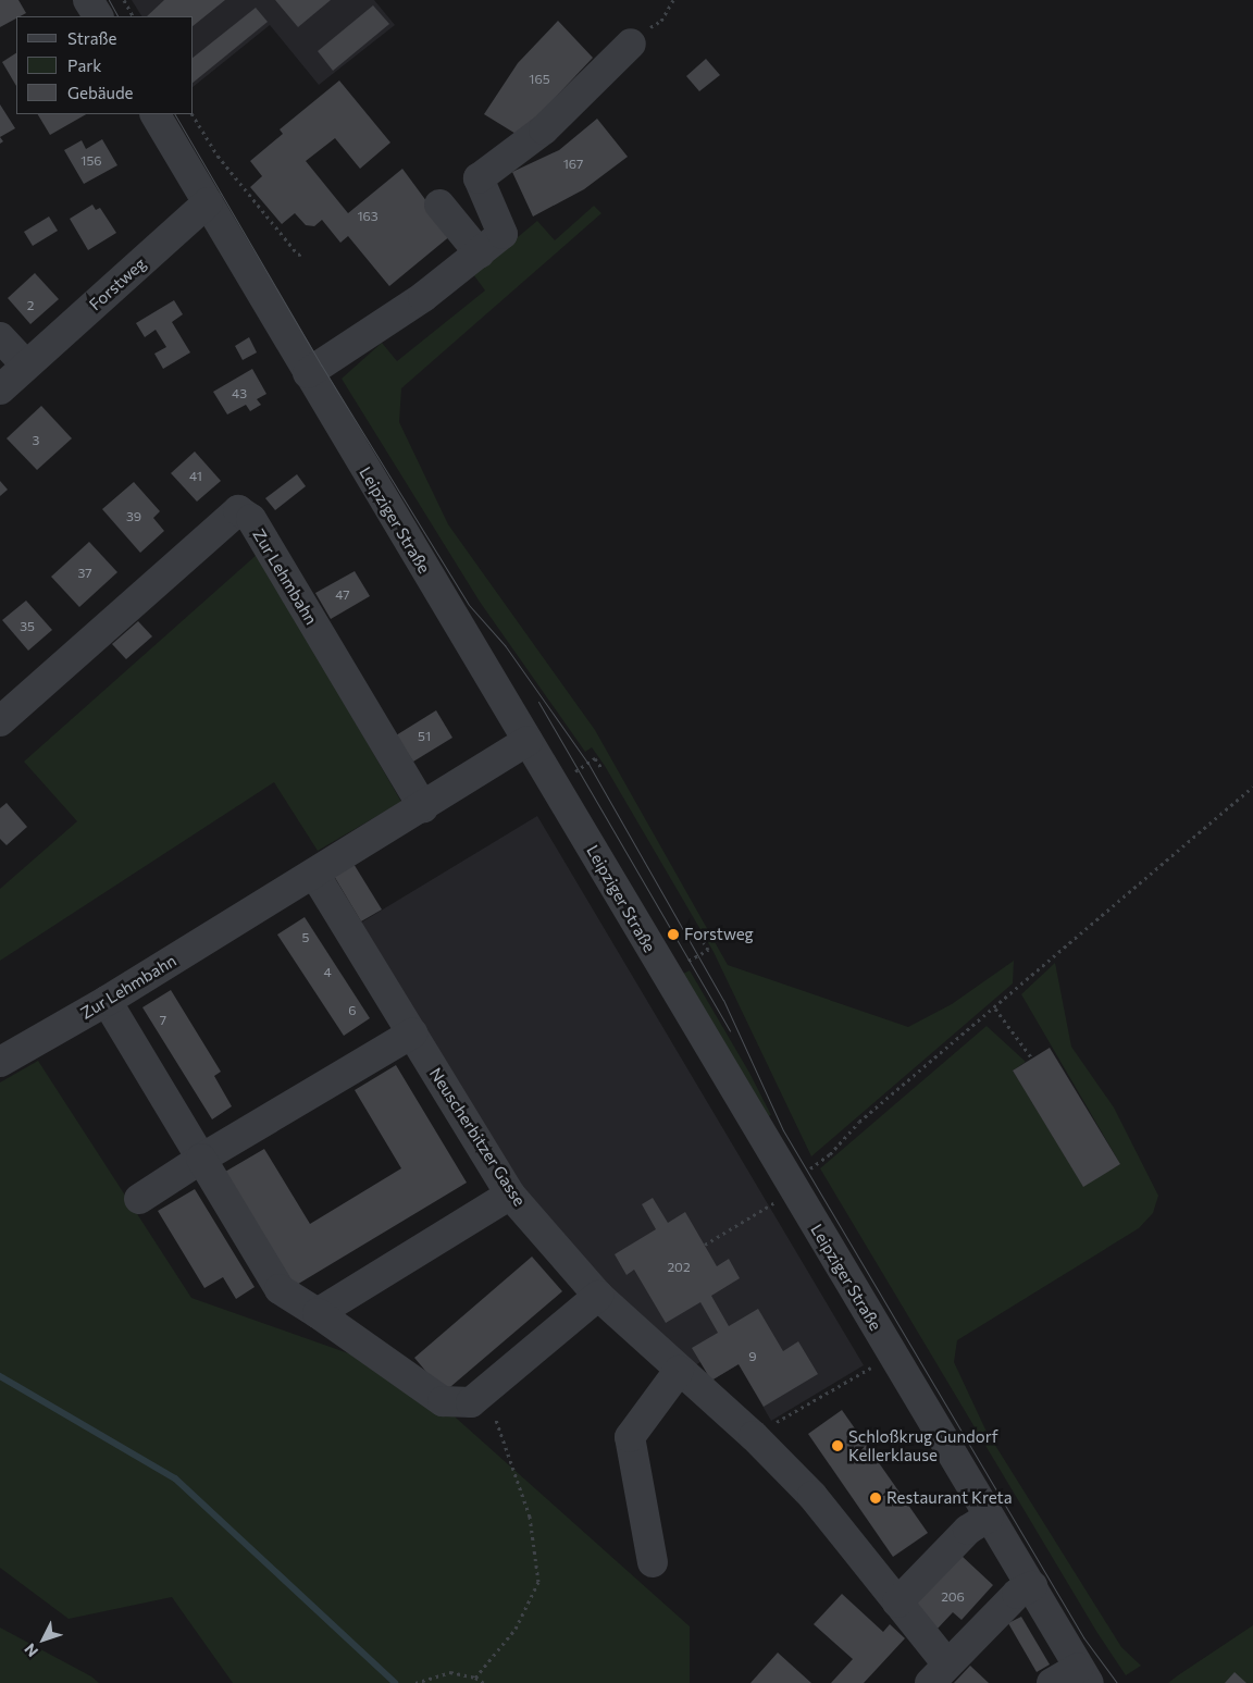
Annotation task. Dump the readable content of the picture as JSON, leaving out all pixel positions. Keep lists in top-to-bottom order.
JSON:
{
  "streets": {
    "street": [
      "Forstweg",
      "Leipziger Straße",
      "Zur Lehmbahn",
      "Neuscherbitzer Gasse"
    ]
  },
  "crossings": [
    ["Forstweg", "Leipziger Straße"],
    ["Leipziger Straße", "Zur Lehmbahn"],
    ["Zur Lehmbahn", "Neuscherbitzer Gasse"]
  ],
  "places": ["Forstweg", "Schloßkrug Gundorf Kellerklause", "Restaurant Kreta"],
  "house_numbers": [
    "165",
    "156",
    "167",
    "163",
    "2",
    "43",
    "3",
    "41",
    "39",
    "37",
    "47",
    "35",
    "51",
    "5",
    "4",
    "6",
    "7",
    "202",
    "9",
    "206"
  ],
  "legend": ["Straße", "Park", "Gebäude"],
  "north": "bottom left"
}
